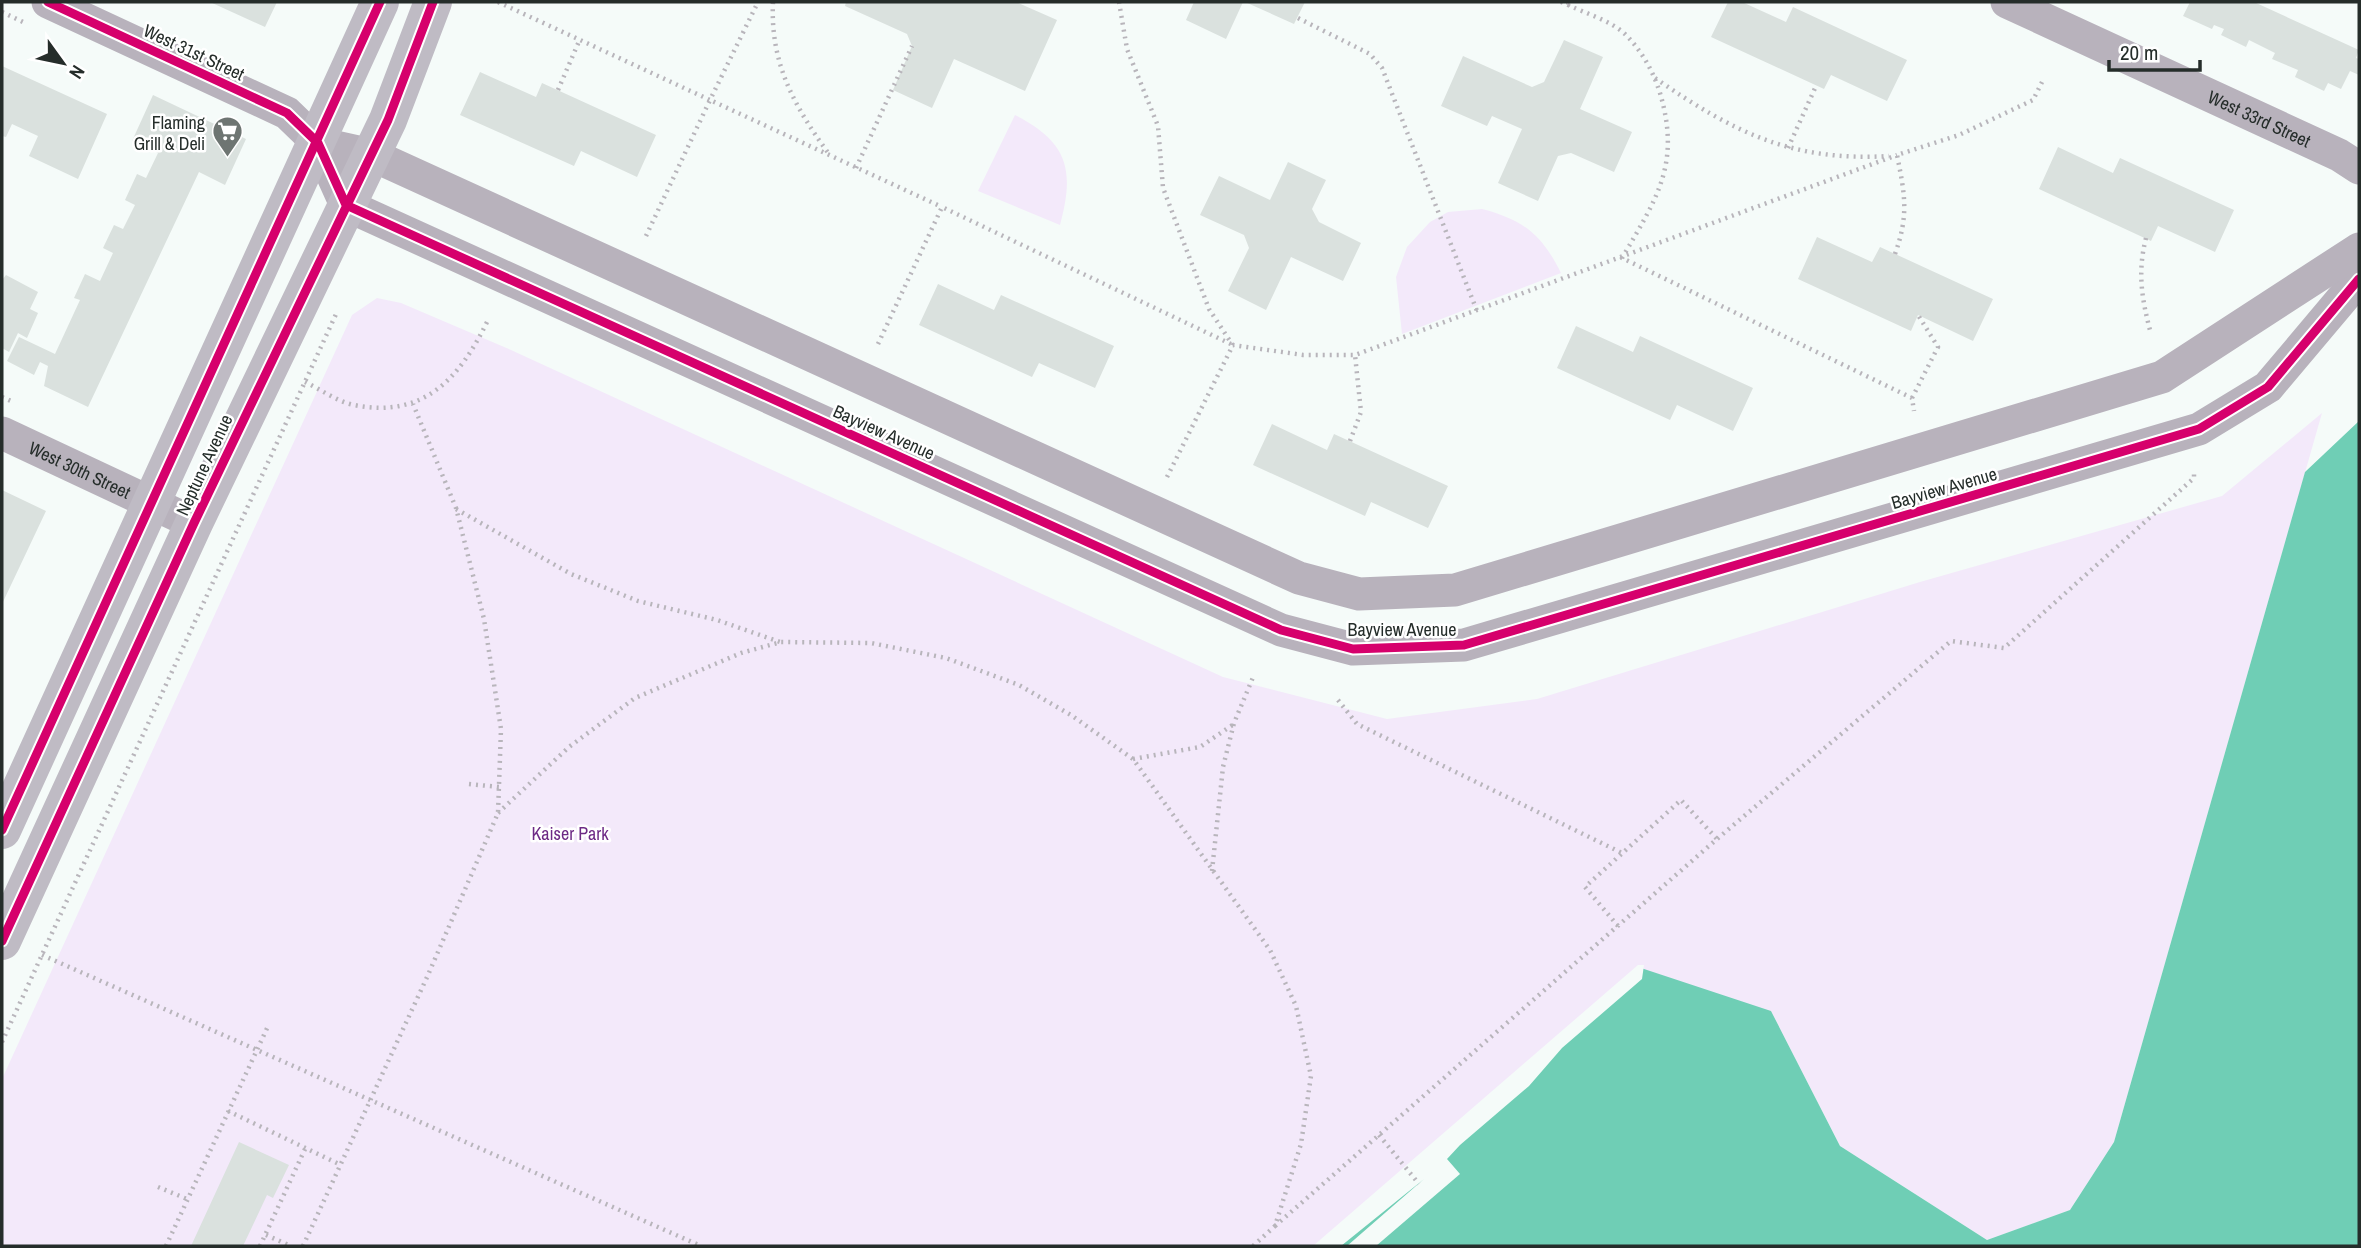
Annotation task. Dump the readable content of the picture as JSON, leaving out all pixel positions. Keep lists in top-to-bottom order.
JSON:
{
  "streets": {
    "main road": ["Neptune Avenue"],
    "street": [
      "West 31st Street",
      "West 33rd Street",
      "Bayview Avenue",
      "West 30th Street"
    ]
  },
  "crossings": [
    ["West 31st Street", "Bayview Avenue"],
    ["West 31st Street", "Neptune Avenue"],
    ["Bayview Avenue", "Neptune Avenue"],
    ["Neptune Avenue", "West 30th Street"]
  ],
  "parks": ["Kaiser Park"],
  "places": {
    "supermarket": ["Flaming Grill & Deli"]
  },
  "scale_bar": "20 m",
  "north": "bottom right"
}
